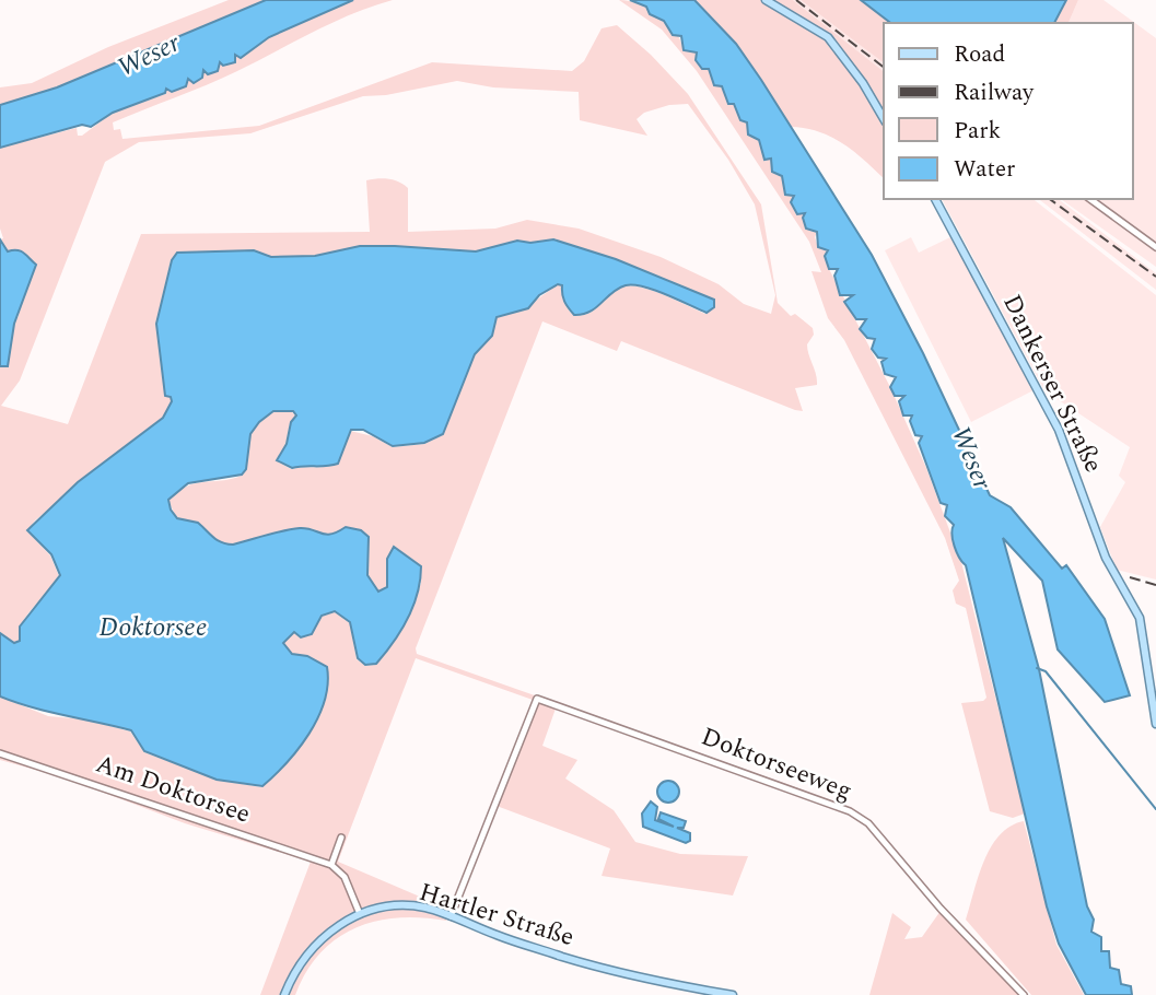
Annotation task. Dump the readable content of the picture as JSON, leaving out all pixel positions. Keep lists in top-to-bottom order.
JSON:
{
  "streets": {
    "main road": ["Dankerser Straße", "Hartler Straße"],
    "street": ["Doktorseeweg", "Am Doktorsee"]
  },
  "crossings": [
    ["Doktorseeweg", "Hartler Straße"]
  ],
  "water": ["Weser", "Doktorsee"],
  "legend": [
    "Road",
    "Railway",
    "Park",
    "Water"
  ]
}
